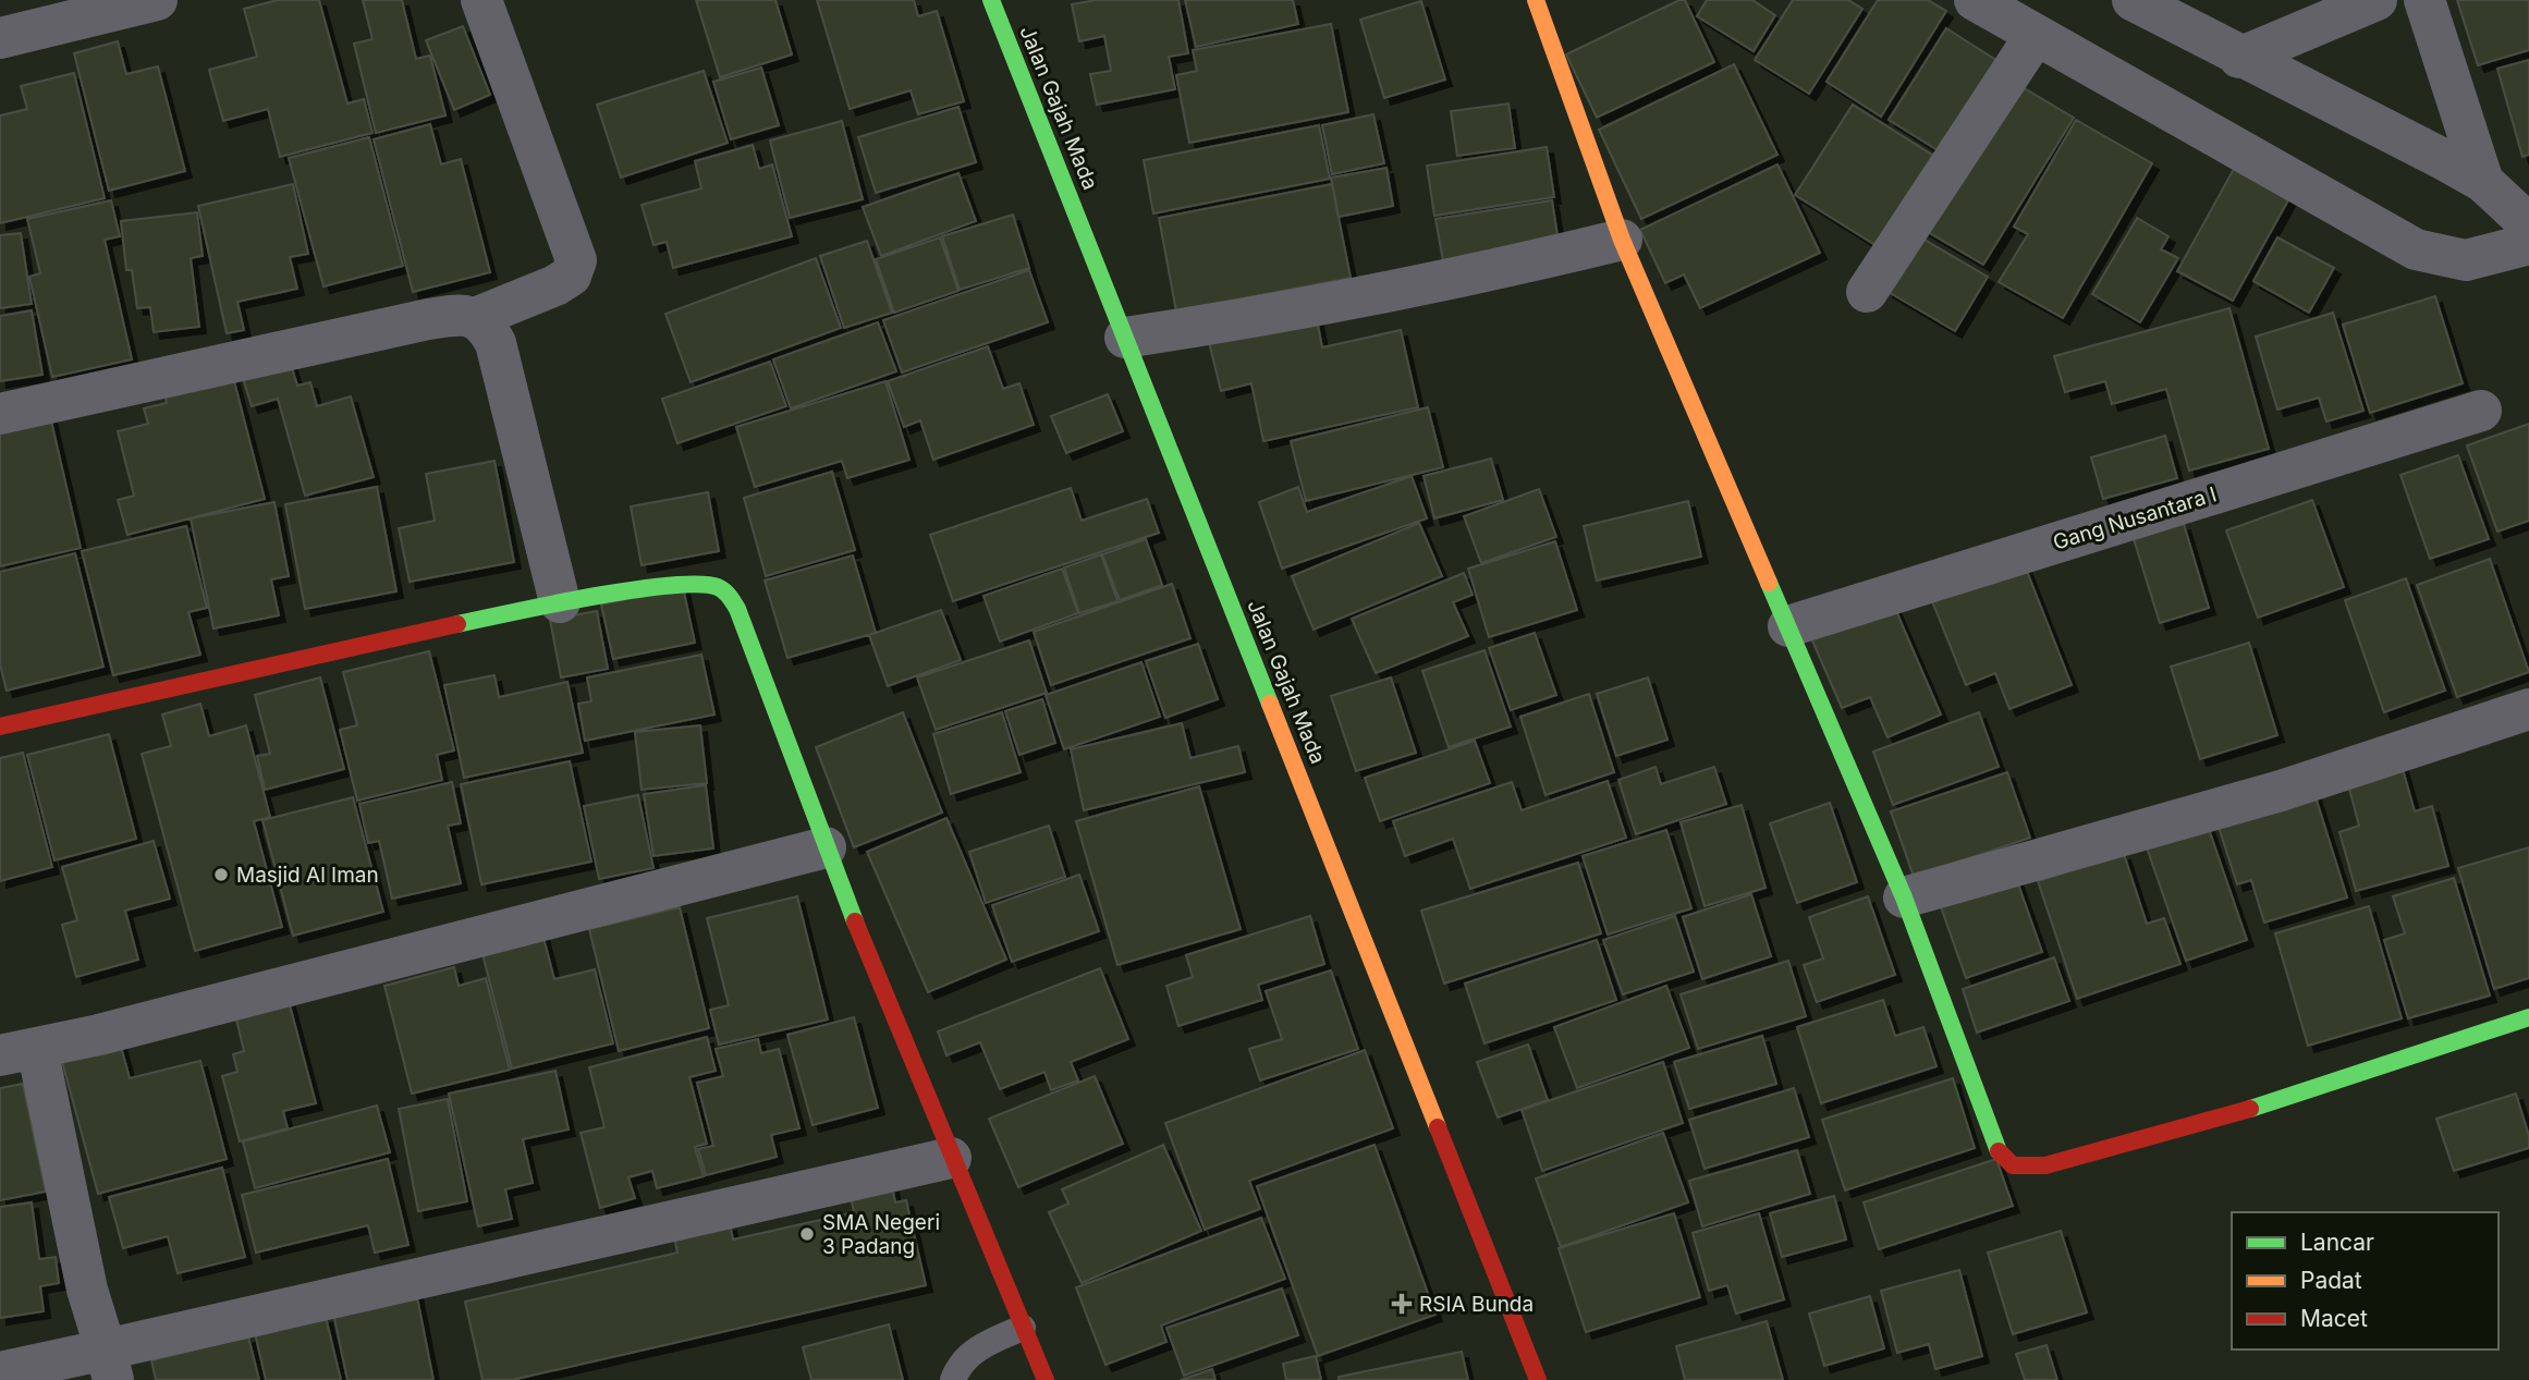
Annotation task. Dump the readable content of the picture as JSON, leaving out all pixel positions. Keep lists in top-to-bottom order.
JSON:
{
  "streets": {
    "street": ["Jalan Gajah Mada", "Gang Nusantara I"]
  },
  "places": {
    "other": ["Masjid Al Iman", "SMA Negeri 3 Padang"],
    "health": ["RSIA Bunda"]
  },
  "legend": ["Lancar", "Padat", "Macet"]
}
